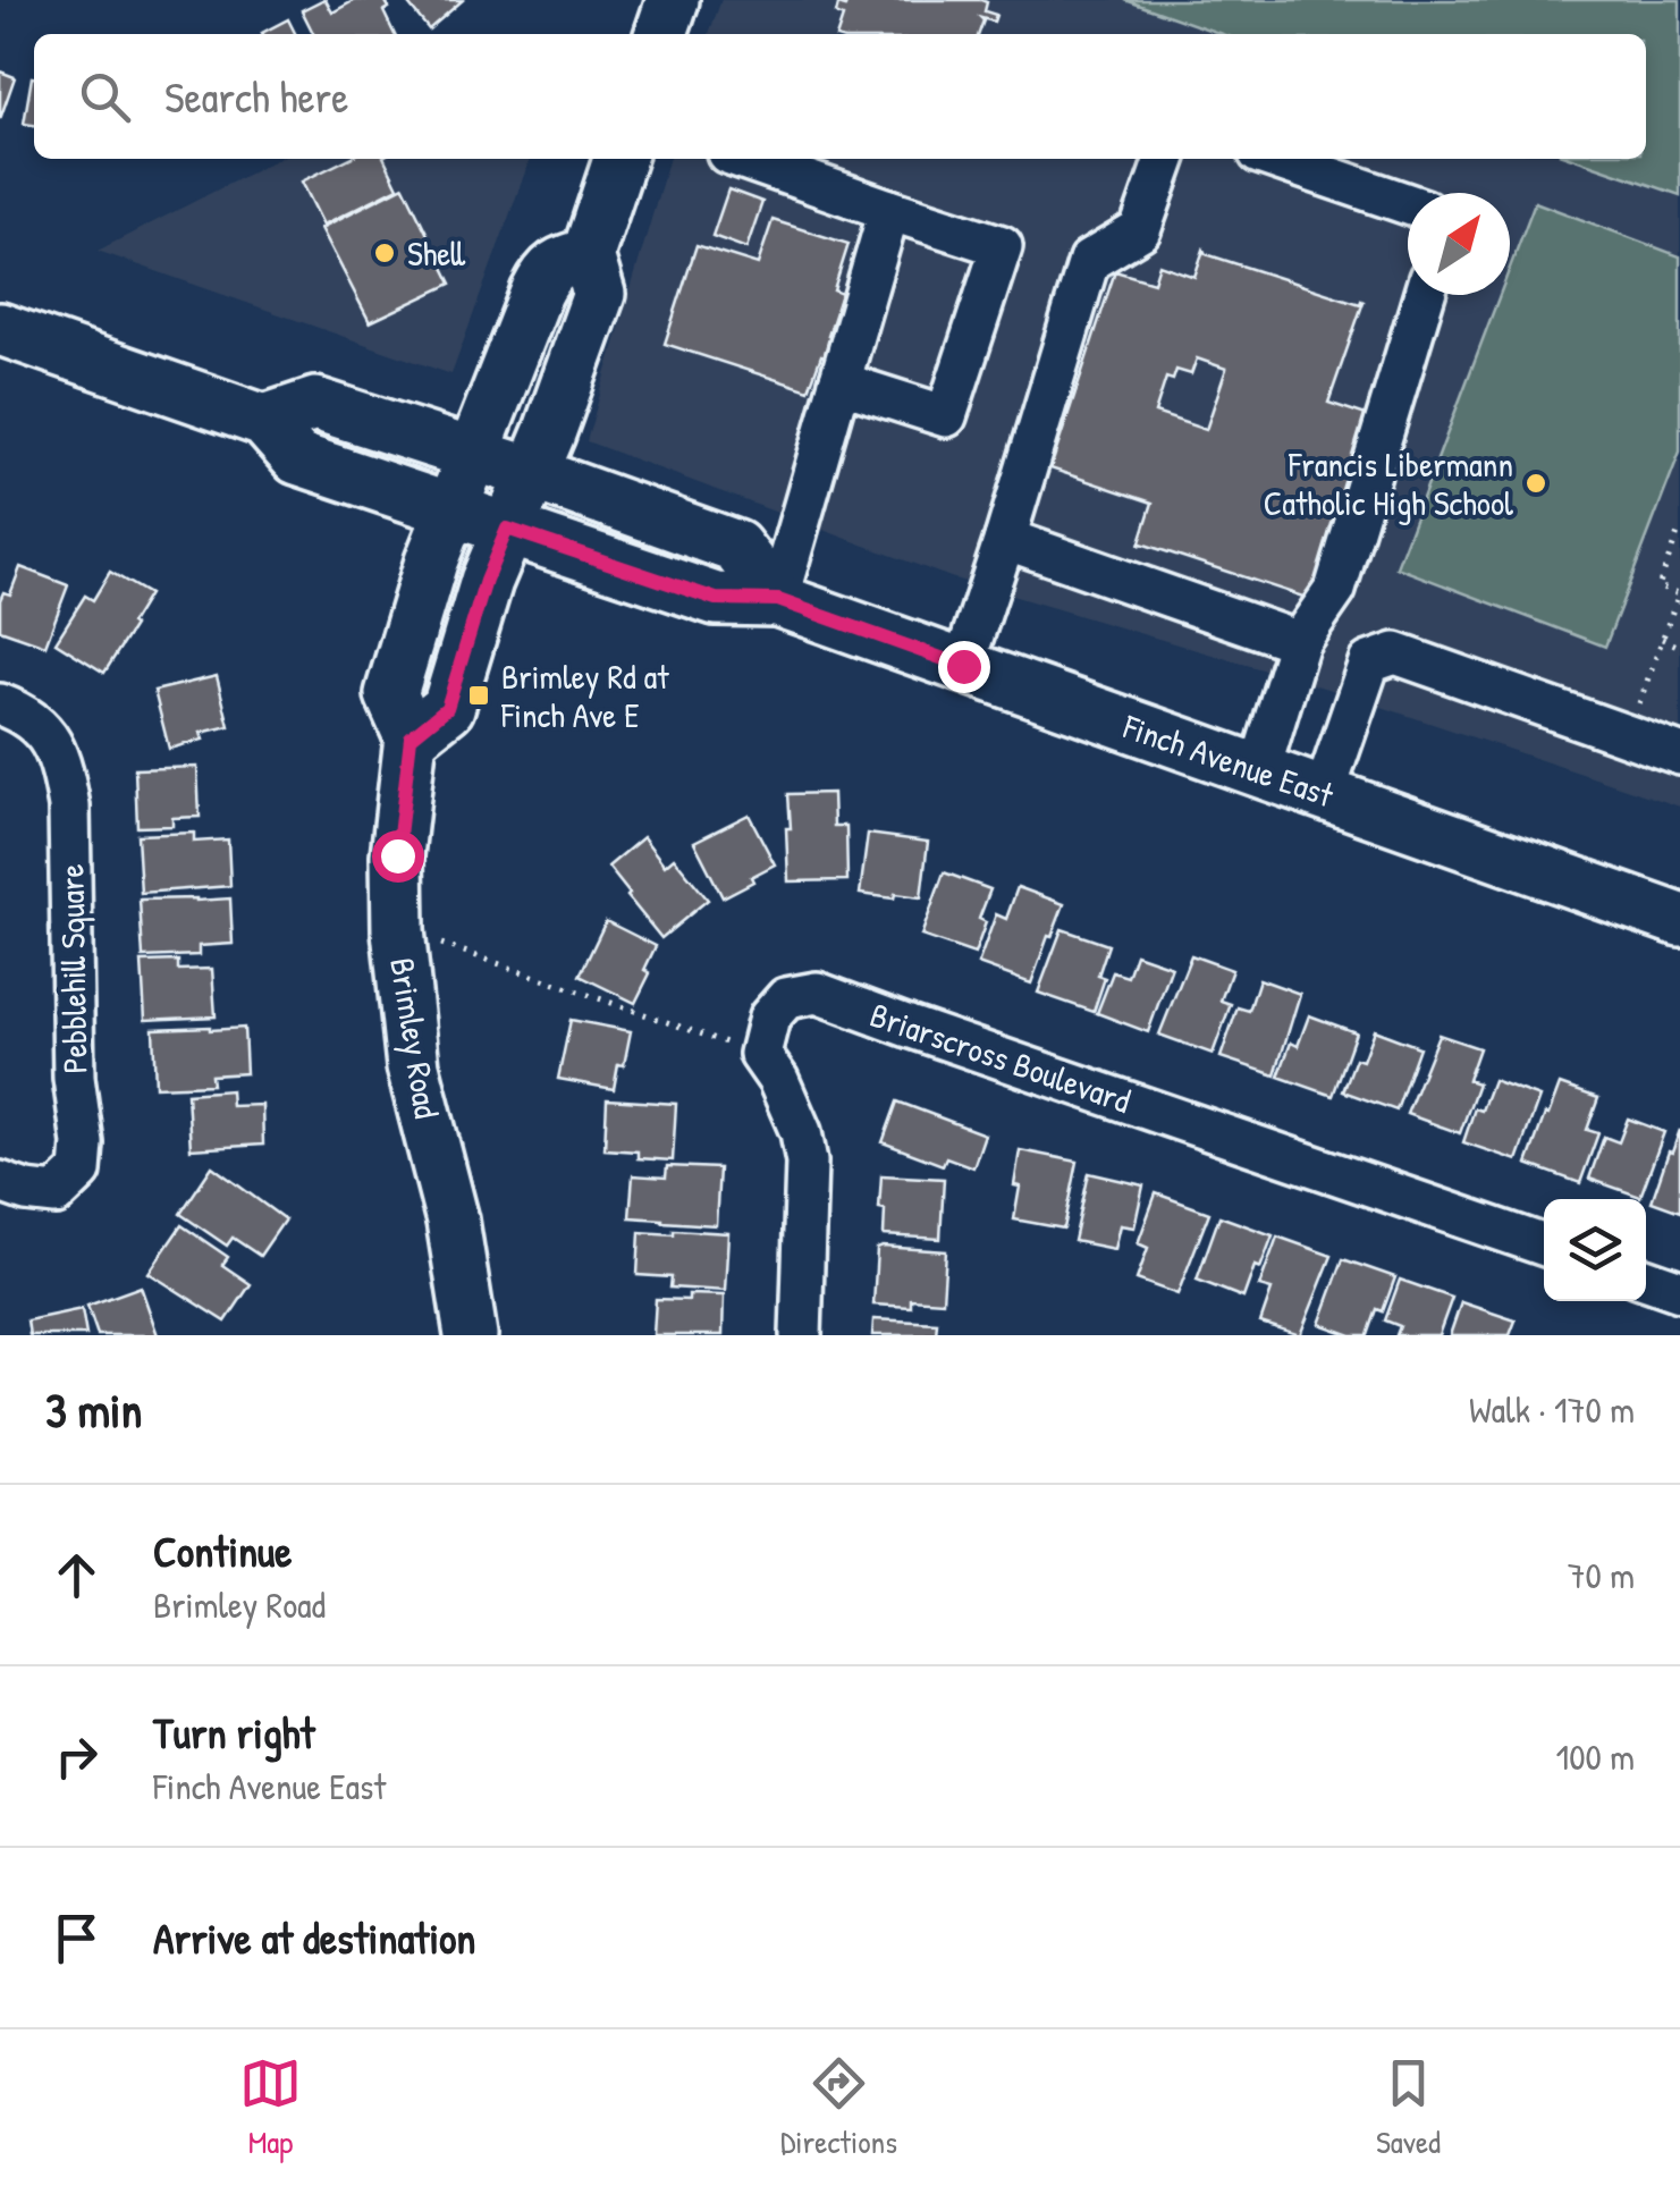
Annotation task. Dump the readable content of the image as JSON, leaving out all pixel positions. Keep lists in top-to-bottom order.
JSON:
{
  "streets": {
    "main road": ["Finch Avenue East", "Brimley Road"],
    "street": ["Pebblehill Square", "Briarscross Boulevard"]
  },
  "crossings": [
    ["Finch Avenue East", "Brimley Road"]
  ],
  "places": {
    "other": ["Shell", "Francis Libermann Catholic High School"],
    "transit": ["Brimley Rd at Finch Ave E"]
  },
  "north": "top right",
  "page": {
    "search": "Search here",
    "heading": ["3 min", "Walk · 170 m"],
    "list": [
      ["Continue", "Brimley Road", "70 m"],
      ["Turn right", "Finch Avenue East", "100 m"],
      "Arrive at destination"
    ],
    "nav": ["Map", "Directions", "Saved"]
  }
}
